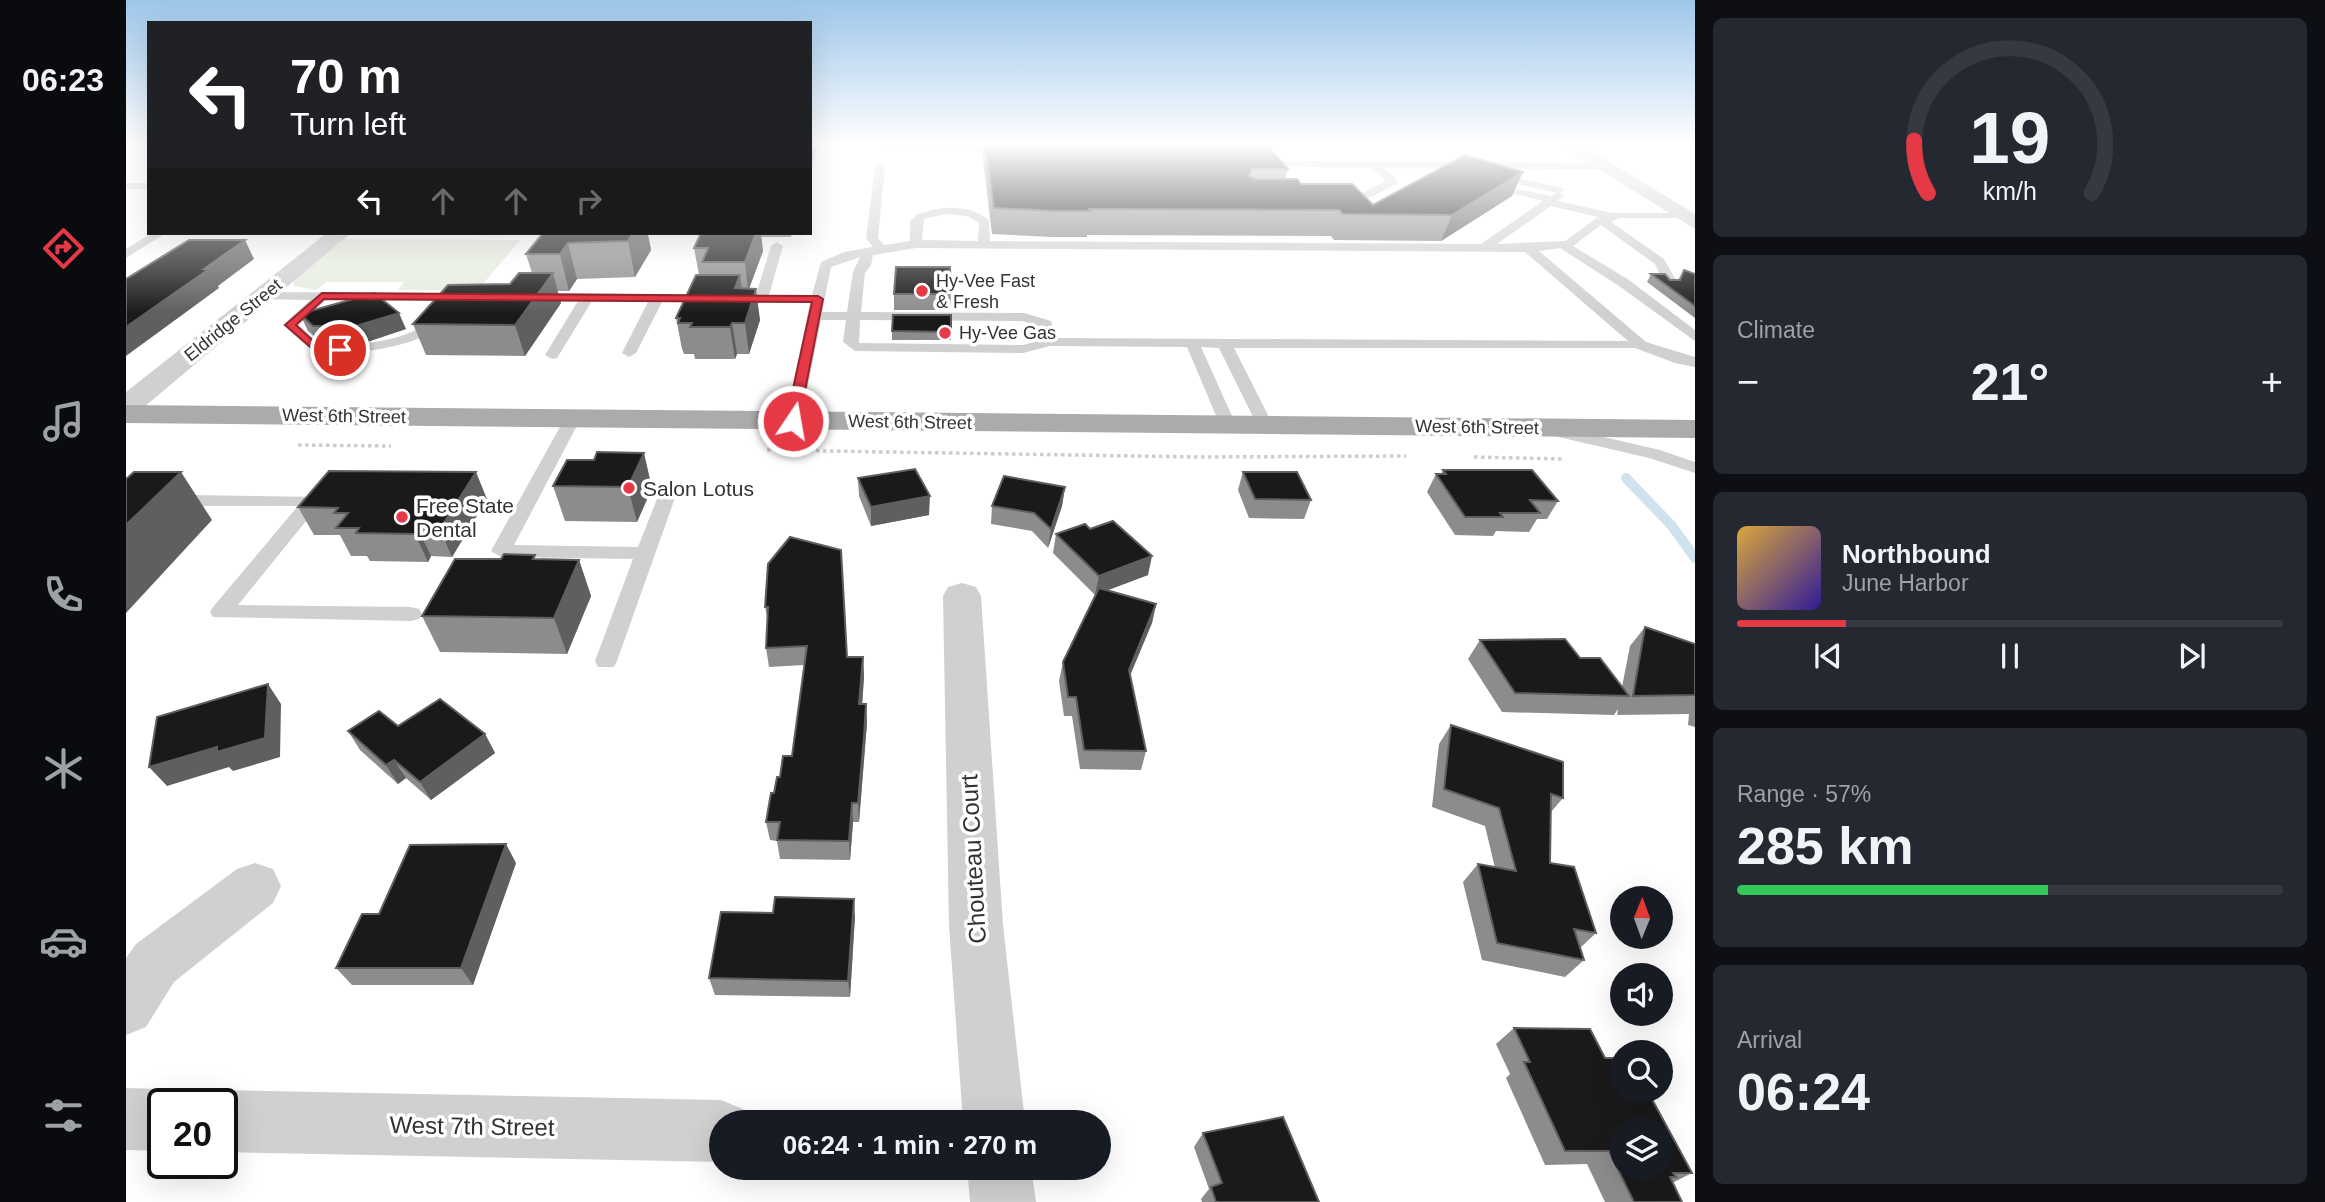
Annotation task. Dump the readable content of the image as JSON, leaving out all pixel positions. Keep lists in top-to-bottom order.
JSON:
{
  "streets": {
    "main road": ["West 6th Street"],
    "street": ["Eldridge Street", "Chouteau Court", "West 7th Street"]
  },
  "places": [
    "Hy-Vee Fast & Fresh",
    "Hy-Vee Gas",
    "Salon Lotus",
    "Free State Dental"
  ],
  "north": "top",
  "page": {
    "tabs": "06:23",
    "turn": ["70 m", "Turn left"],
    "tile": [
      "Climate",
      ["Range · 57%", "285 km"],
      ["Arrival", "06:24"]
    ],
    "heat": ["−", "21°", "+"],
    "song": ["Northbound", "June Harbor"],
    "limit": "20",
    "trip": "06:24 · 1 min · 270 m",
    "gauge": ["19", "km/h"]
  }
}
